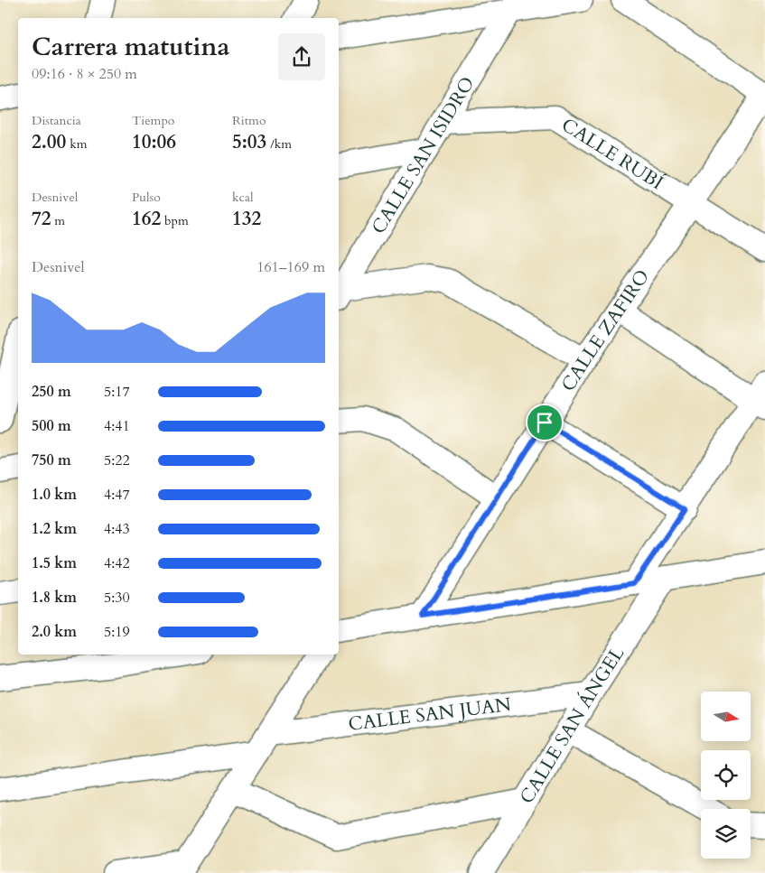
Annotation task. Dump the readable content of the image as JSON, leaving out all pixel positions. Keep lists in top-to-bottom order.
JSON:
{
  "streets": {
    "street": [
      "CALLE RUBÍ",
      "CALLE SAN ISIDRO",
      "CALLE ZAFIRO",
      "CALLE SAN JUAN",
      "CALLE SAN ÁNGEL"
    ]
  },
  "crossings": [
    ["CALLE RUBÍ", "CALLE SAN ISIDRO"],
    ["CALLE RUBÍ", "CALLE ZAFIRO"],
    ["CALLE SAN JUAN", "CALLE SAN ÁNGEL"]
  ],
  "north": "right",
  "page": {
    "heading": ["Carrera matutina", "09:16 · 8 × 250 m"],
    "stats": [
      ["Distancia", "2.00 km"],
      ["Tiempo", "10:06"],
      ["Ritmo", "5:03 /km"],
      ["Desnivel", "72 m"],
      ["Pulso", "162 bpm"],
      ["kcal", "132"]
    ],
    "chart": ["Desnivel", "161–169 m"],
    "list": [
      {
        "name": "250 m",
        "note": "5:17"
      },
      {
        "name": "500 m",
        "note": "4:41"
      },
      {
        "name": "750 m",
        "note": "5:22"
      },
      {
        "name": "1.0 km",
        "note": "4:47"
      },
      {
        "name": "1.2 km",
        "note": "4:43"
      },
      {
        "name": "1.5 km",
        "note": "4:42"
      },
      {
        "name": "1.8 km",
        "note": "5:30"
      },
      {
        "name": "2.0 km",
        "note": "5:19"
      }
    ]
  }
}
